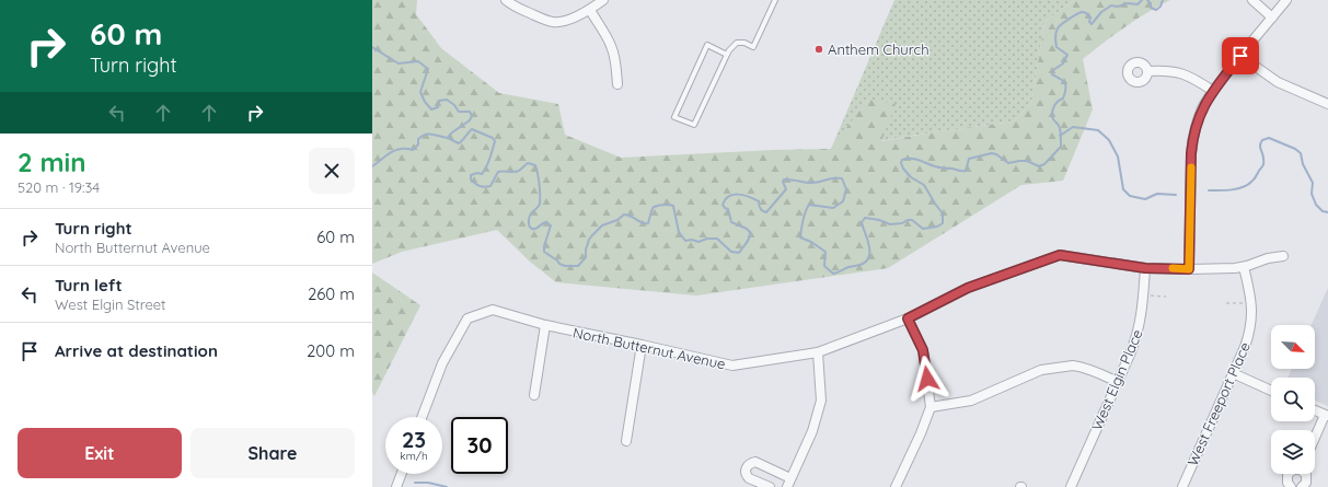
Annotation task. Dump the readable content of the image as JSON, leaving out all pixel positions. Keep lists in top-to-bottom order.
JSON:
{
  "streets": {
    "street": ["North Butternut Avenue", "West Elgin Place", "West Freeport Place"]
  },
  "crossings": [
    ["North Butternut Avenue", "West Elgin Place"],
    ["North Butternut Avenue", "West Freeport Place"]
  ],
  "places": ["Anthem Church"],
  "north": "bottom right",
  "page": {
    "turn": ["60 m", "Turn right"],
    "heading": ["2 min", "520 m · 19:34"],
    "list": [
      {
        "name": "Turn right",
        "note": "North Butternut Avenue",
        "value": "60 m"
      },
      {
        "name": "Turn left",
        "note": "West Elgin Street",
        "value": "260 m"
      },
      {
        "name": "Arrive at destination",
        "value": "200 m"
      }
    ],
    "speed": "23 km/h",
    "limit": "30",
    "buttons": ["Exit", "Share"]
  }
}
